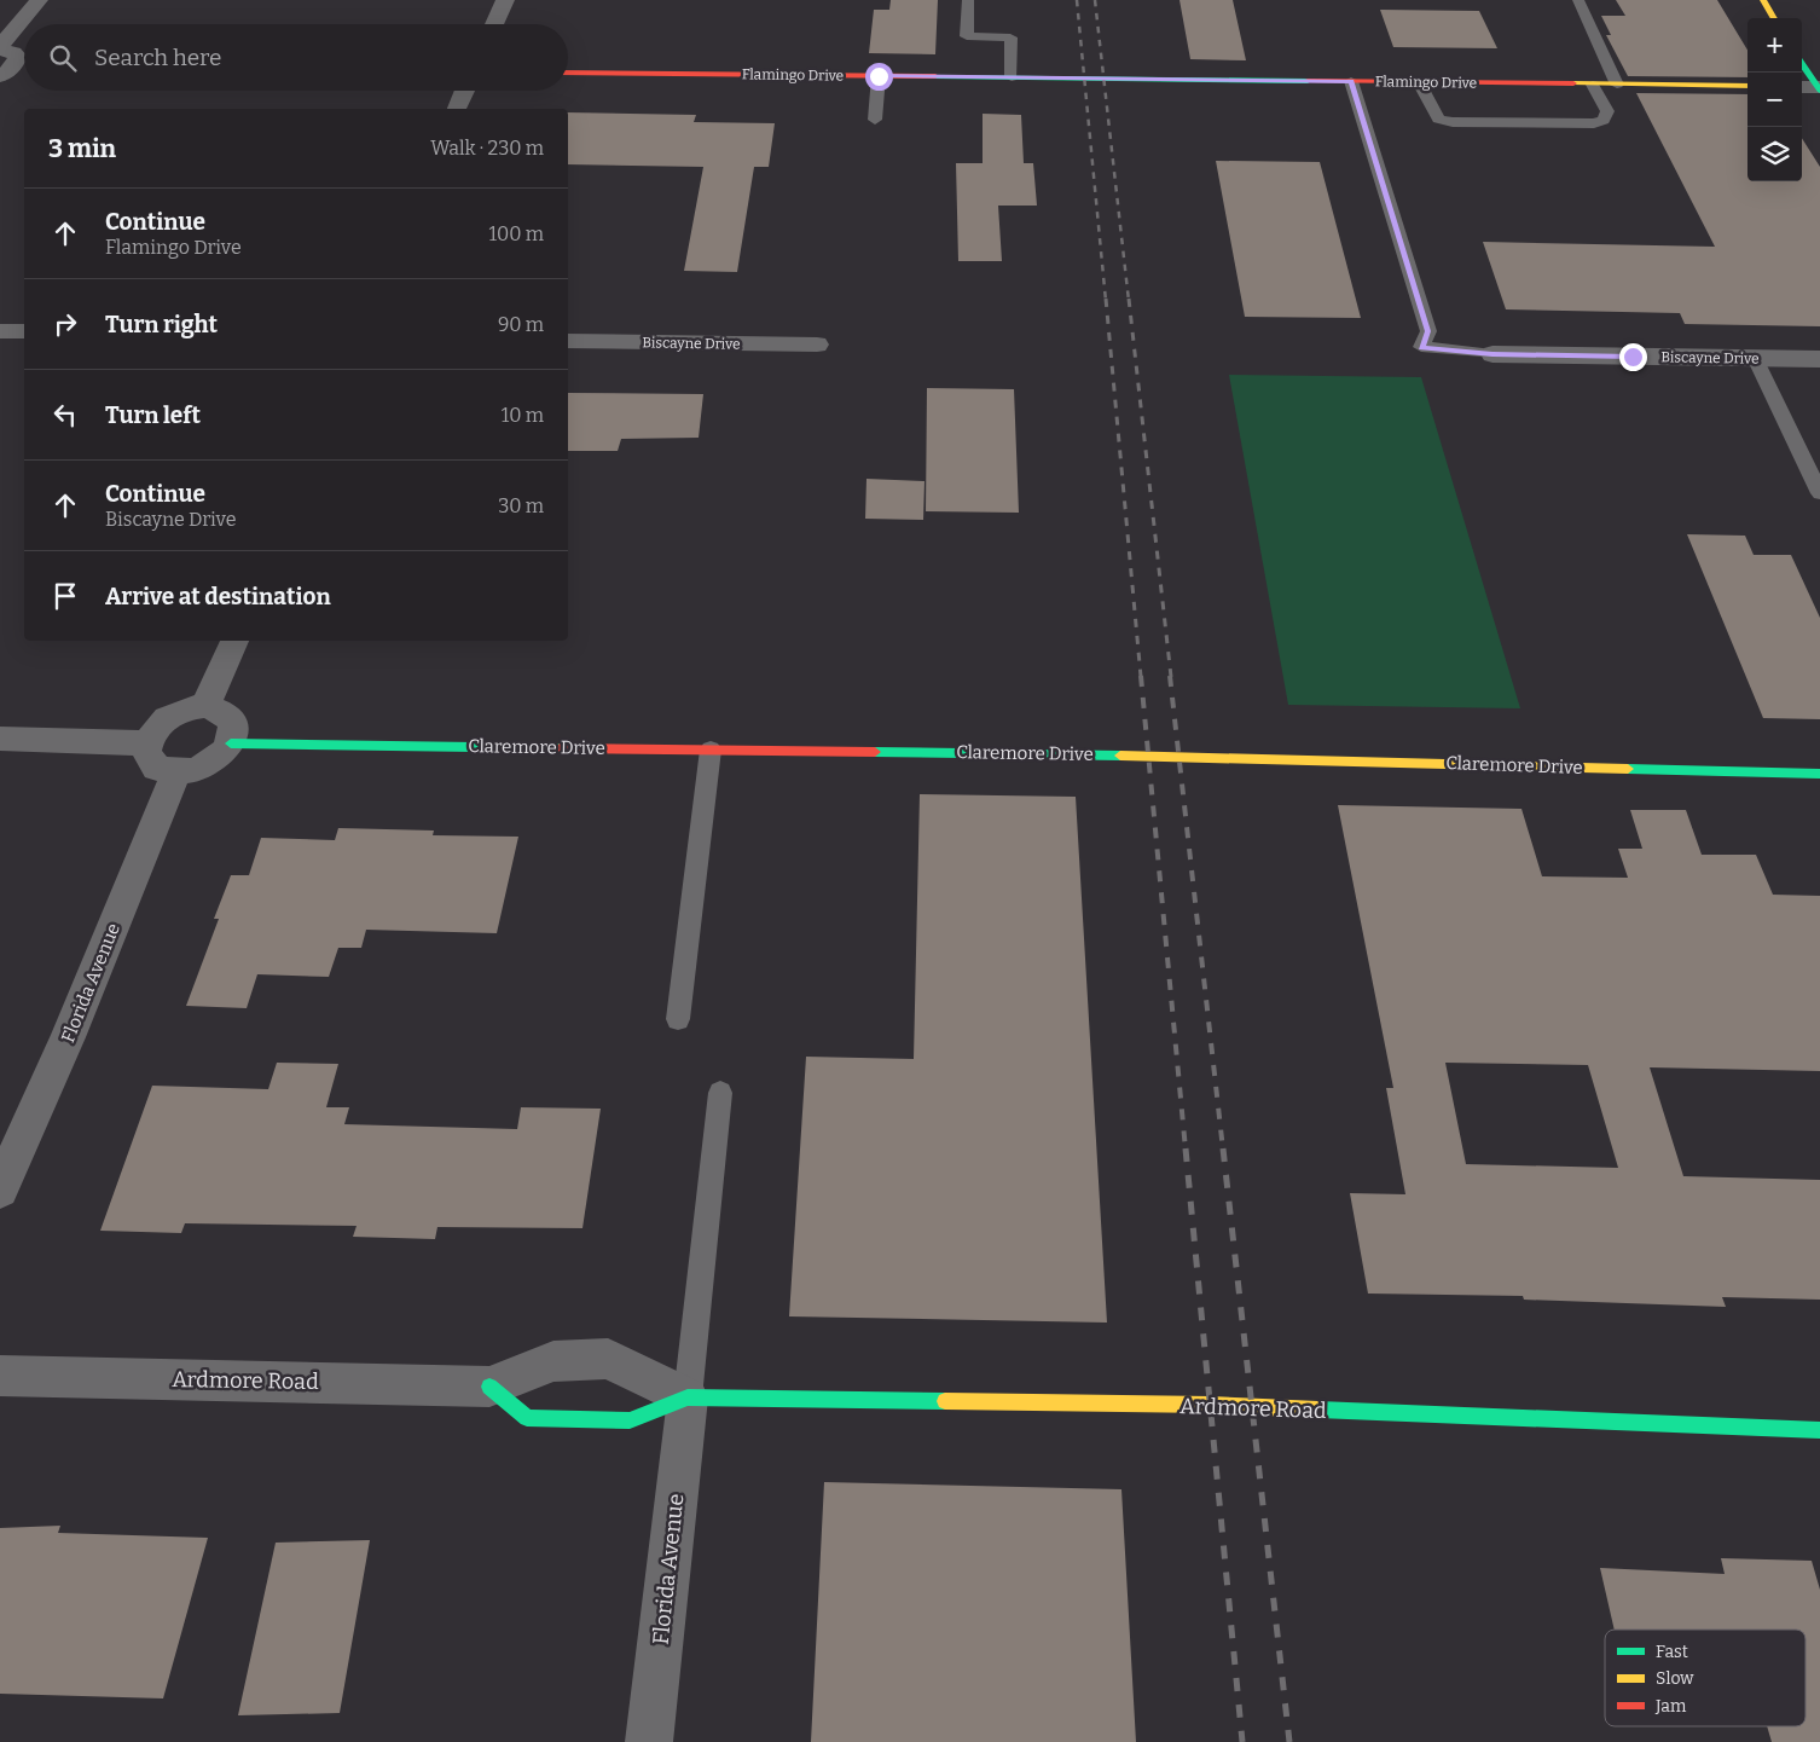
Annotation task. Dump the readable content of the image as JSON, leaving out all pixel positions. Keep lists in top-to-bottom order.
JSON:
{
  "streets": {
    "street": [
      "Flamingo Drive",
      "Biscayne Drive",
      "Claremore Drive",
      "Florida Avenue",
      "Ardmore Road"
    ]
  },
  "crossings": [
    ["Claremore Drive", "Florida Avenue"],
    ["Florida Avenue", "Ardmore Road"]
  ],
  "legend": ["Fast", "Slow", "Jam"],
  "page": {
    "map_buttons": ["+", "−"],
    "search": "Search here",
    "heading": ["3 min", "Walk · 230 m"],
    "list": [
      ["Continue", "Flamingo Drive", "100 m"],
      ["Turn right", "90 m"],
      ["Turn left", "10 m"],
      ["Continue", "Biscayne Drive", "30 m"],
      "Arrive at destination"
    ]
  }
}
